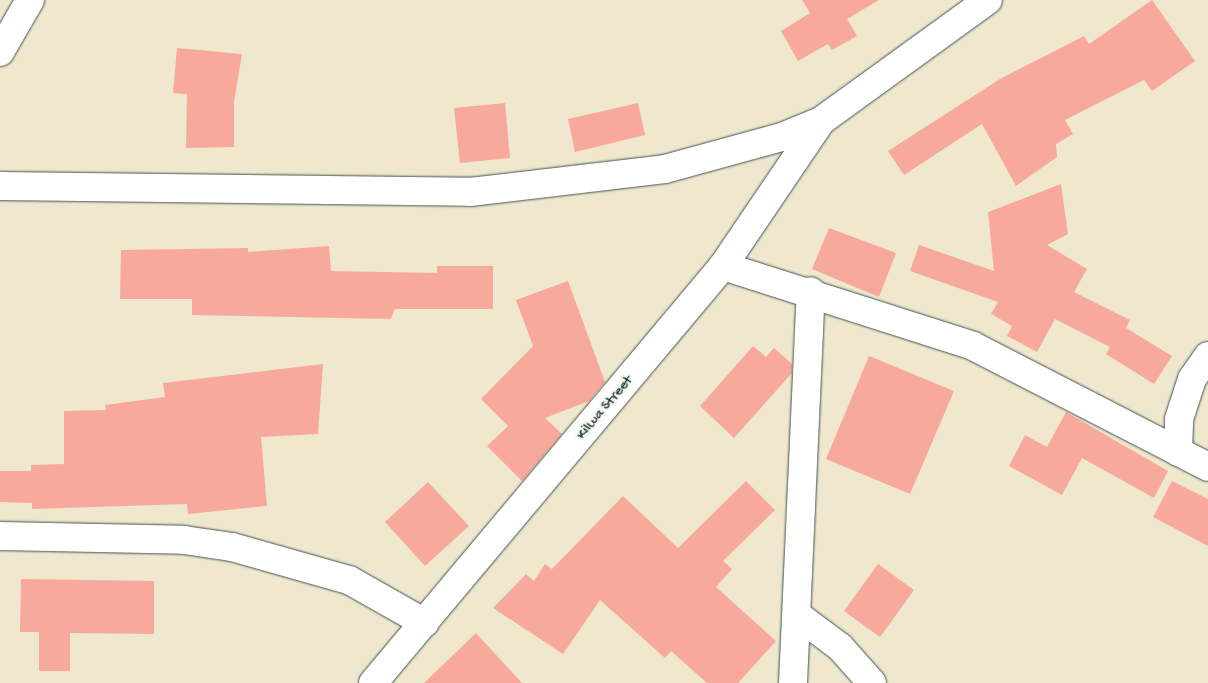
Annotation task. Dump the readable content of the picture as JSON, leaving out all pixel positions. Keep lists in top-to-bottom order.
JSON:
{
  "streets": {
    "street": ["Kilwa Street"]
  }
}
